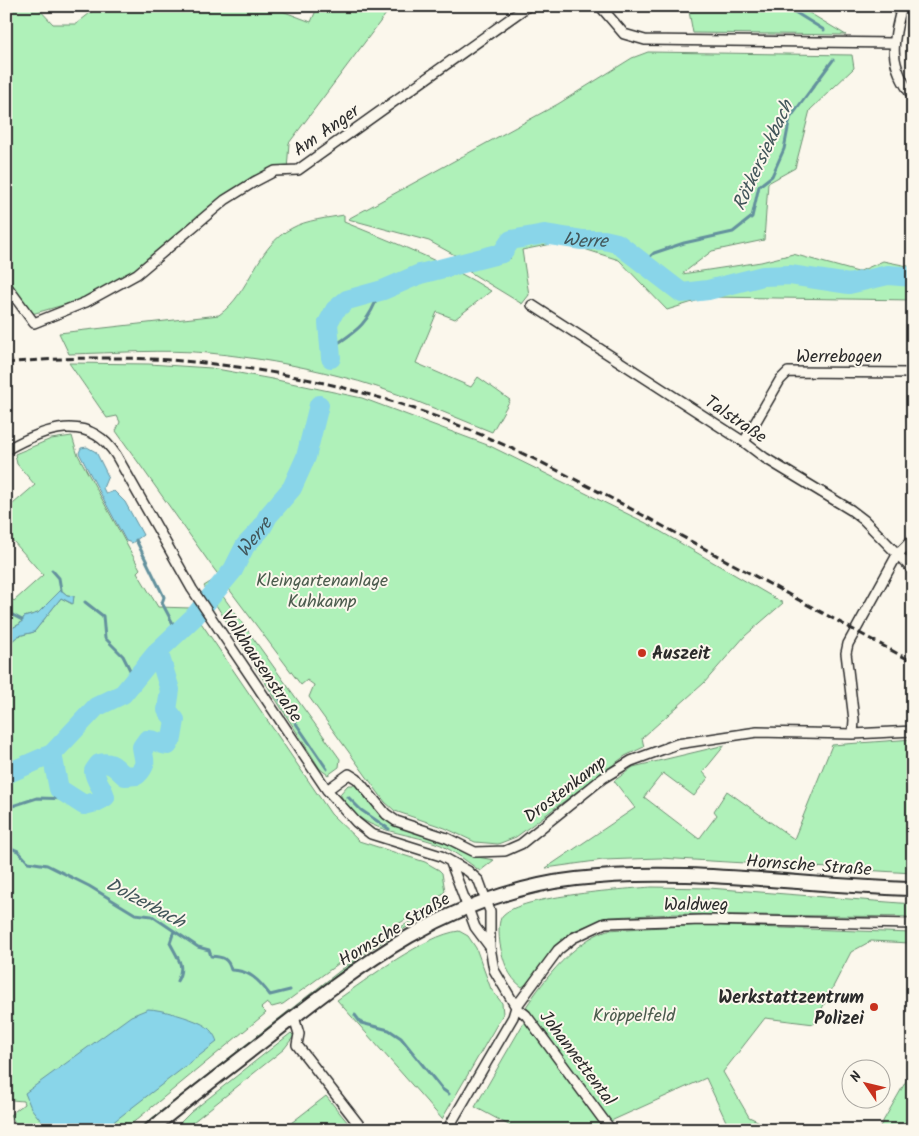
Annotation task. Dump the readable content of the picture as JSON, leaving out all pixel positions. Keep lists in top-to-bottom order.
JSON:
{
  "streets": {
    "main road": ["Hornsche Straße"],
    "street": [
      "Am Anger",
      "Werrebogen",
      "Talstraße",
      "Volkhausenstraße",
      "Drostenkamp",
      "Waldweg",
      "Johannettental"
    ]
  },
  "crossings": [
    ["Werrebogen", "Talstraße"],
    ["Volkhausenstraße", "Drostenkamp"],
    ["Volkhausenstraße", "Hornsche Straße"],
    ["Waldweg", "Johannettental"]
  ],
  "water": ["Rötkersiekbach", "Werre", "Dolzerbach"],
  "parks": ["Kleingartenanlage Kuhkamp", "Kröppelfeld"],
  "places": ["Auszeit", "Werkstattzentrum Polizei"],
  "north": "top left"
}
